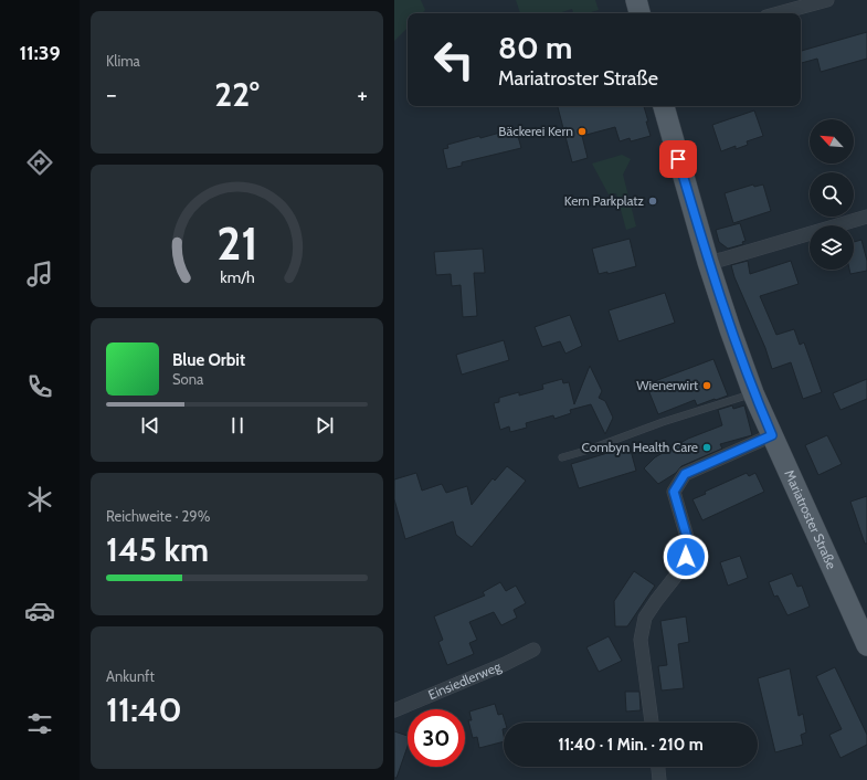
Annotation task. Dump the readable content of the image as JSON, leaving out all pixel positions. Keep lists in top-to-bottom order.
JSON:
{
  "streets": {
    "main road": ["Mariatroster Straße"],
    "street": ["Einsiedlerweg"]
  },
  "places": [
    "Bäckerei Kern",
    "Kern Parkplatz",
    "Wienerwirt",
    "Combyn Health Care"
  ],
  "north": "top left",
  "page": {
    "tabs": "11:39",
    "tile": [
      "Klima",
      ["Reichweite · 29%", "145 km"],
      ["Ankunft", "11:40"]
    ],
    "turn": ["80 m", "Mariatroster Straße"],
    "heat": ["−", "22°", "+"],
    "song": ["Blue Orbit", "Sona"],
    "limit": "30",
    "trip": "11:40 · 1 Min. · 210 m",
    "gauge": ["21", "km/h"]
  }
}
